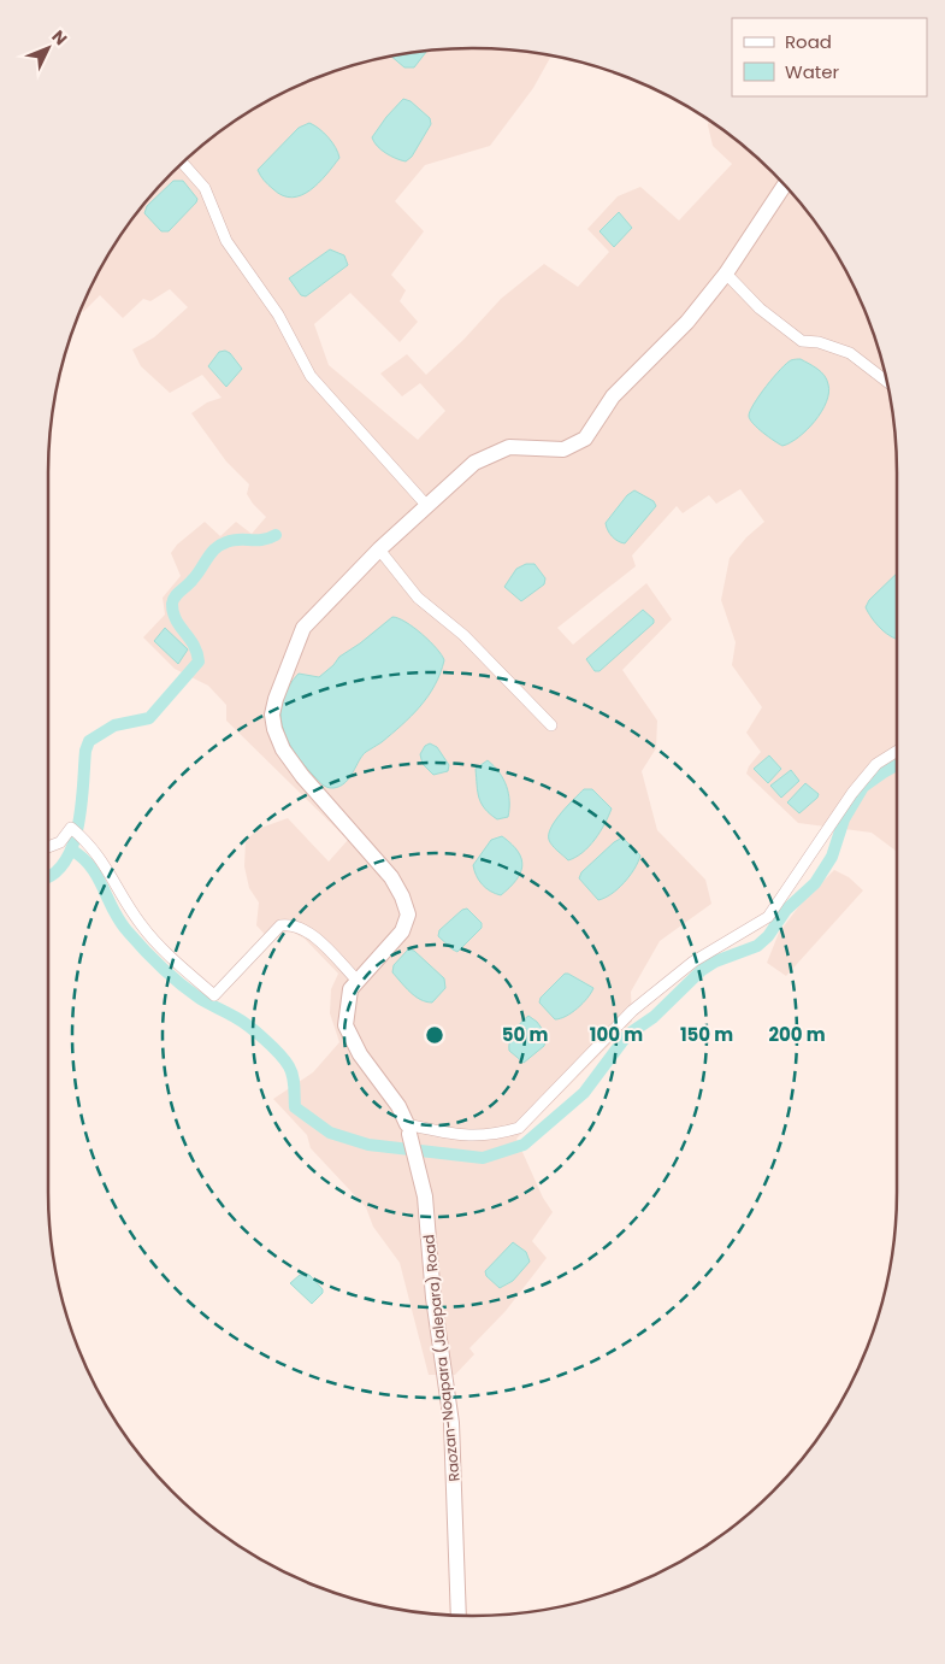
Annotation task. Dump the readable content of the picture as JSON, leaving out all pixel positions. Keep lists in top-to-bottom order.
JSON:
{
  "streets": {
    "main road": ["Raozan-Noapara (Jalepara) Road"]
  },
  "legend": ["Road", "Water"],
  "north": "top right",
  "rings": [
    "50 m",
    "100 m",
    "150 m",
    "200 m"
  ]
}
